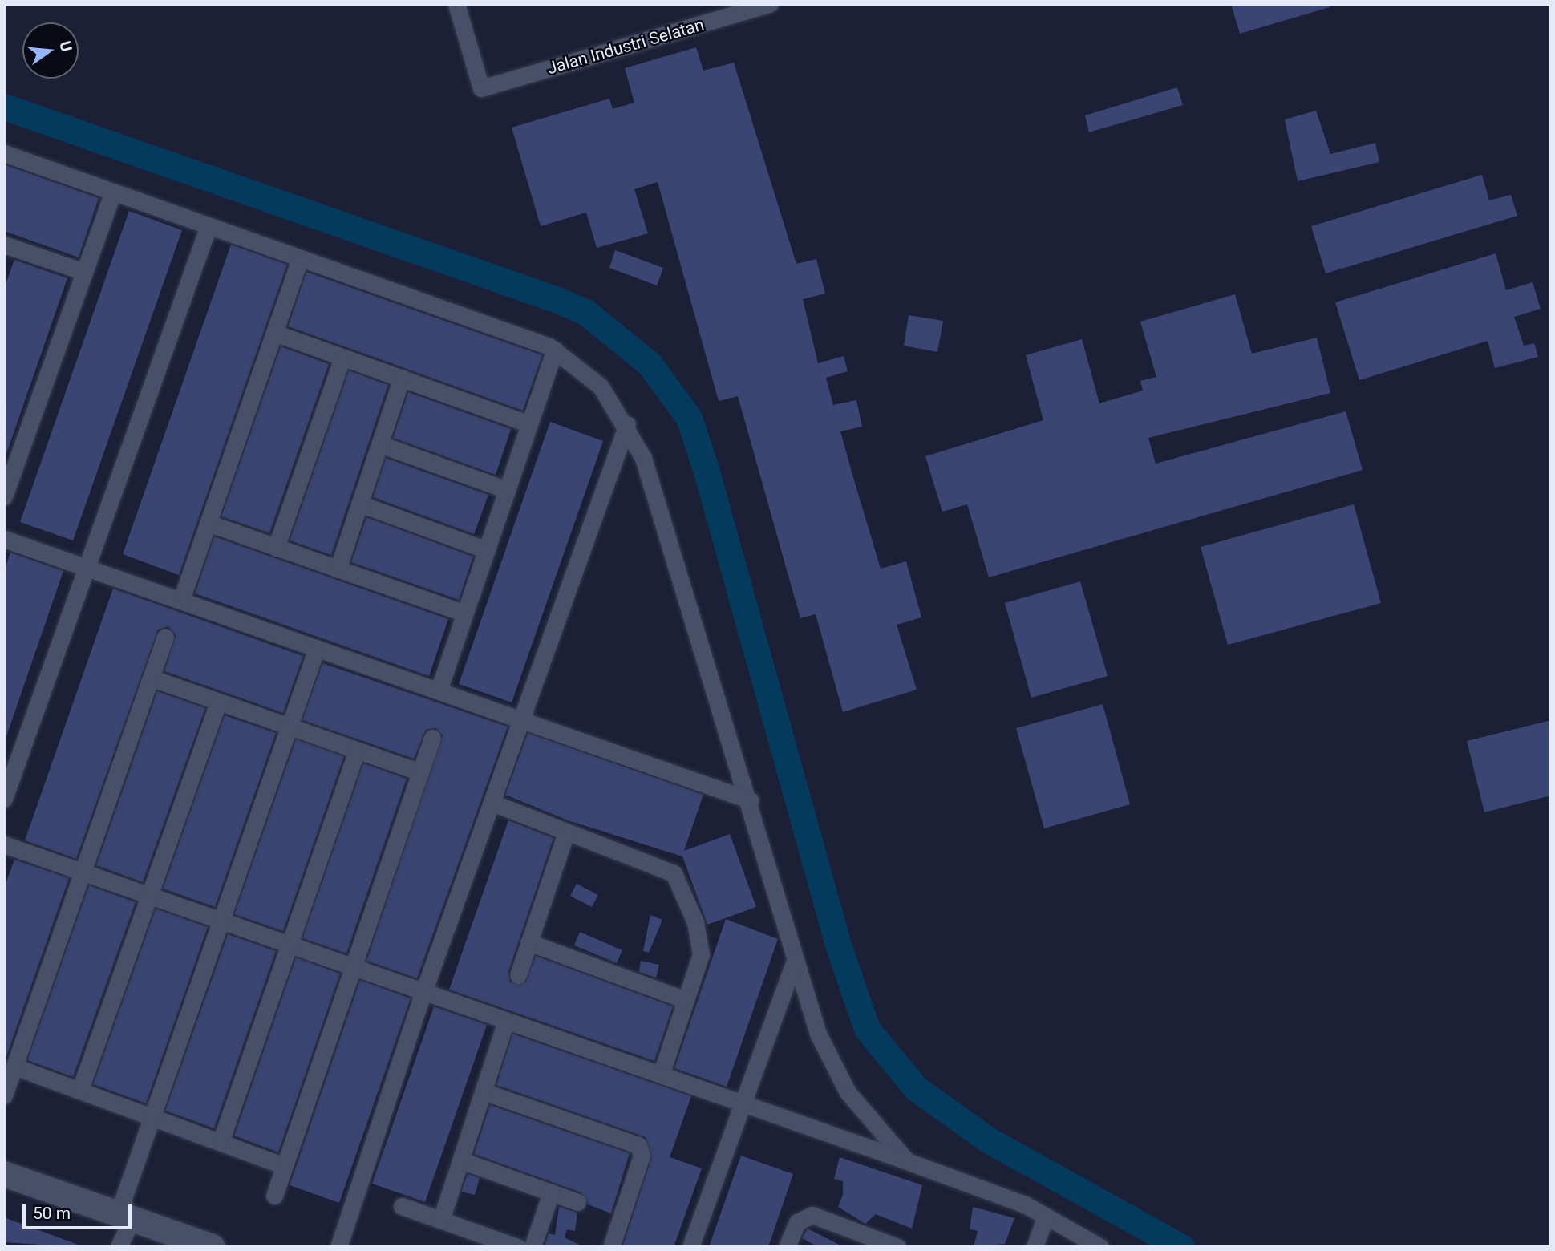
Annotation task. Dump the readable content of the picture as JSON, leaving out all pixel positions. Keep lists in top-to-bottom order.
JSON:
{
  "streets": {
    "street": ["Jalan Industri Selatan"]
  },
  "scale_bar": "50 m",
  "north": "right"
}
